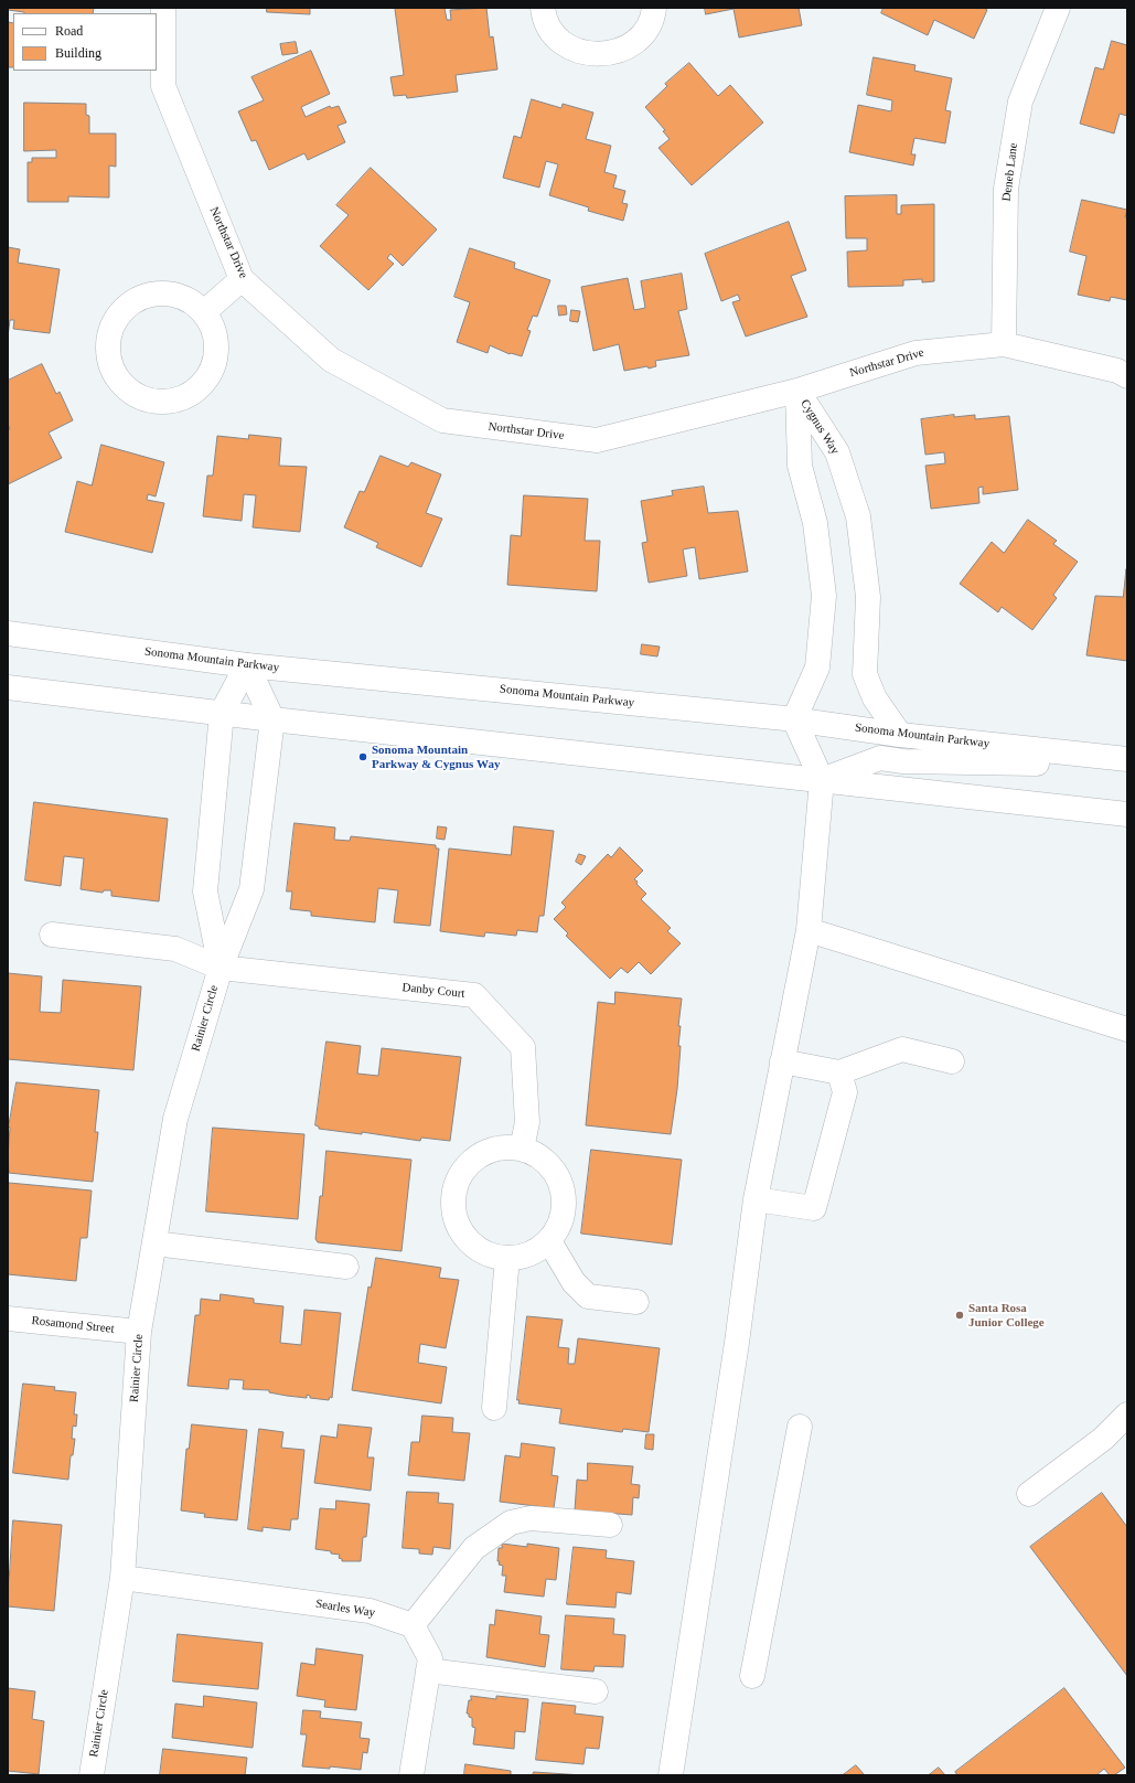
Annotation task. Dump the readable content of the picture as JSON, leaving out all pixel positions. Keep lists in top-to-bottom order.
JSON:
{
  "streets": {
    "street": [
      "Deneb Lane",
      "Northstar Drive",
      "Cygnus Way",
      "Sonoma Mountain Parkway",
      "Danby Court",
      "Rainier Circle",
      "Rosamond Street",
      "Searles Way"
    ]
  },
  "crossings": [
    ["Deneb Lane", "Northstar Drive"],
    ["Northstar Drive", "Cygnus Way"],
    ["Cygnus Way", "Sonoma Mountain Parkway"],
    ["Sonoma Mountain Parkway", "Rainier Circle"],
    ["Danby Court", "Rainier Circle"],
    ["Rainier Circle", "Rosamond Street"],
    ["Rainier Circle", "Searles Way"]
  ],
  "places": ["Sonoma Mountain Parkway & Cygnus Way", "Santa Rosa Junior College"],
  "legend": ["Road", "Building"]
}
